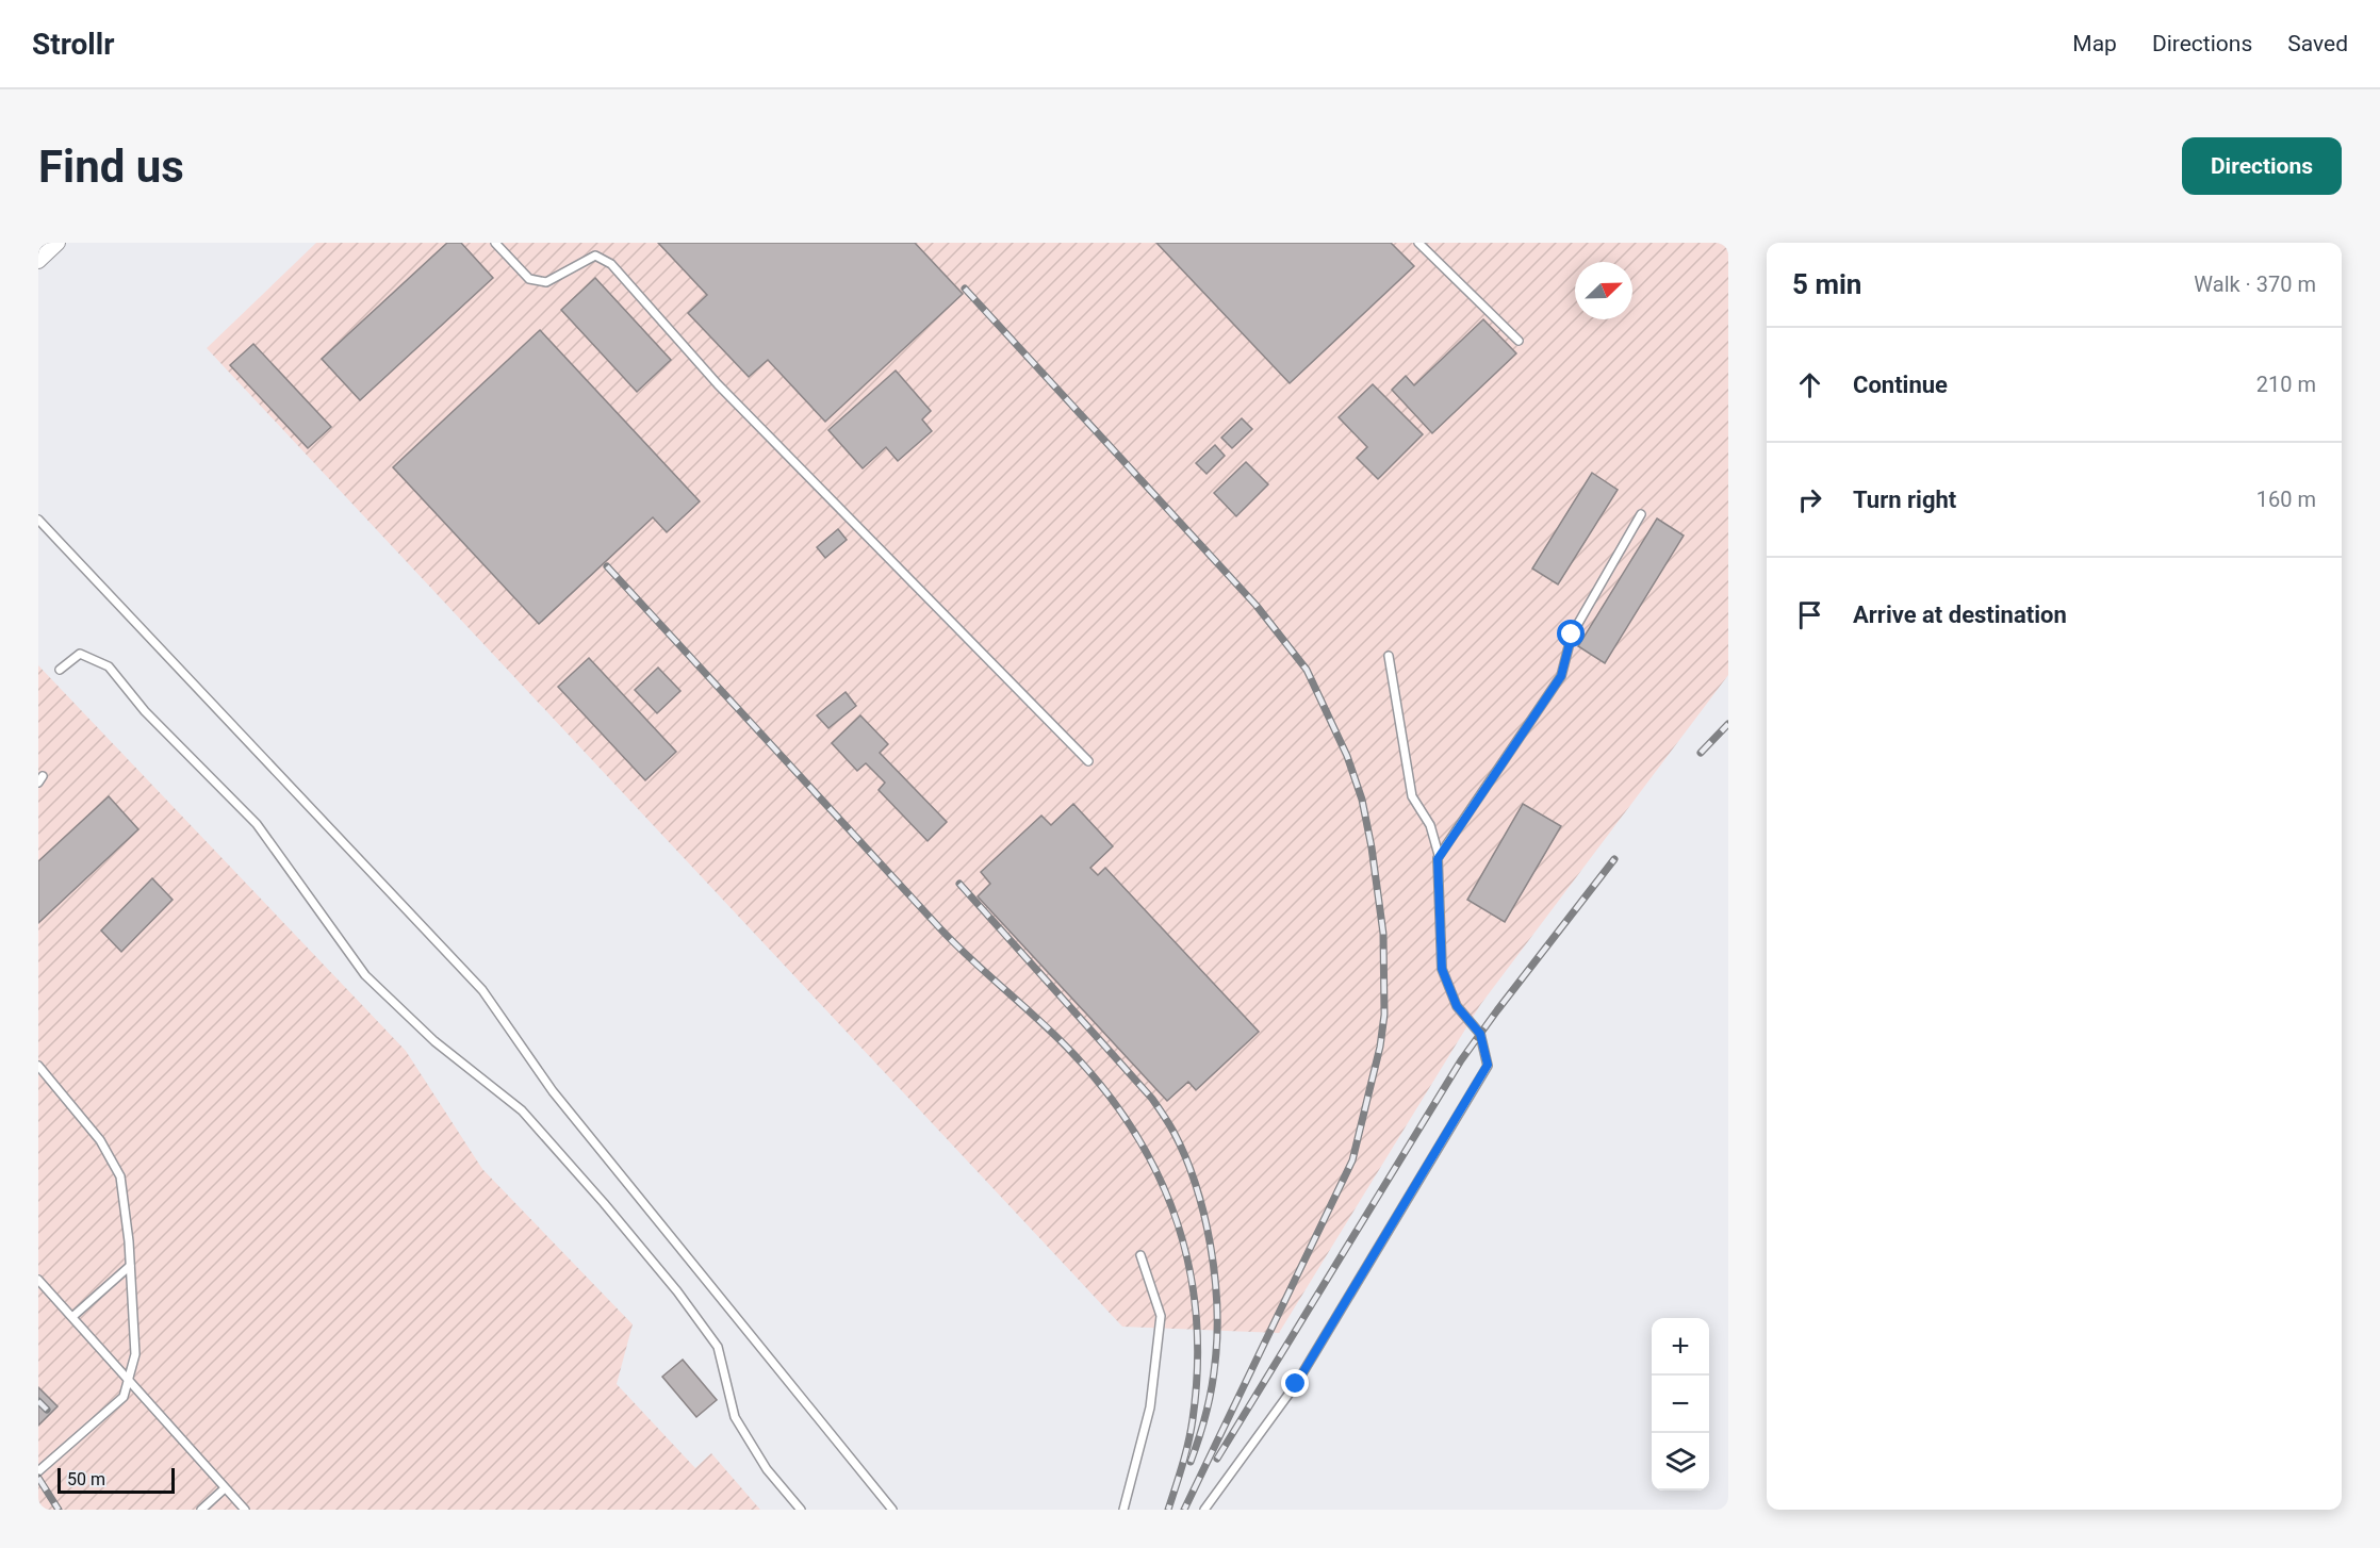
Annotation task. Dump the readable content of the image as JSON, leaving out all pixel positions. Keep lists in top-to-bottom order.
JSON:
{
  "scale_bar": "50 m",
  "north": "top right",
  "page": {
    "header": "Strollr",
    "nav": ["Map", "Directions", "Saved"],
    "buttons": "Directions",
    "title": "Find us",
    "heading": ["5 min", "Walk · 370 m"],
    "list": [
      ["Continue", "210 m"],
      ["Turn right", "160 m"],
      "Arrive at destination"
    ],
    "map_buttons": ["+", "−"],
    "scale": "50 m"
  }
}
